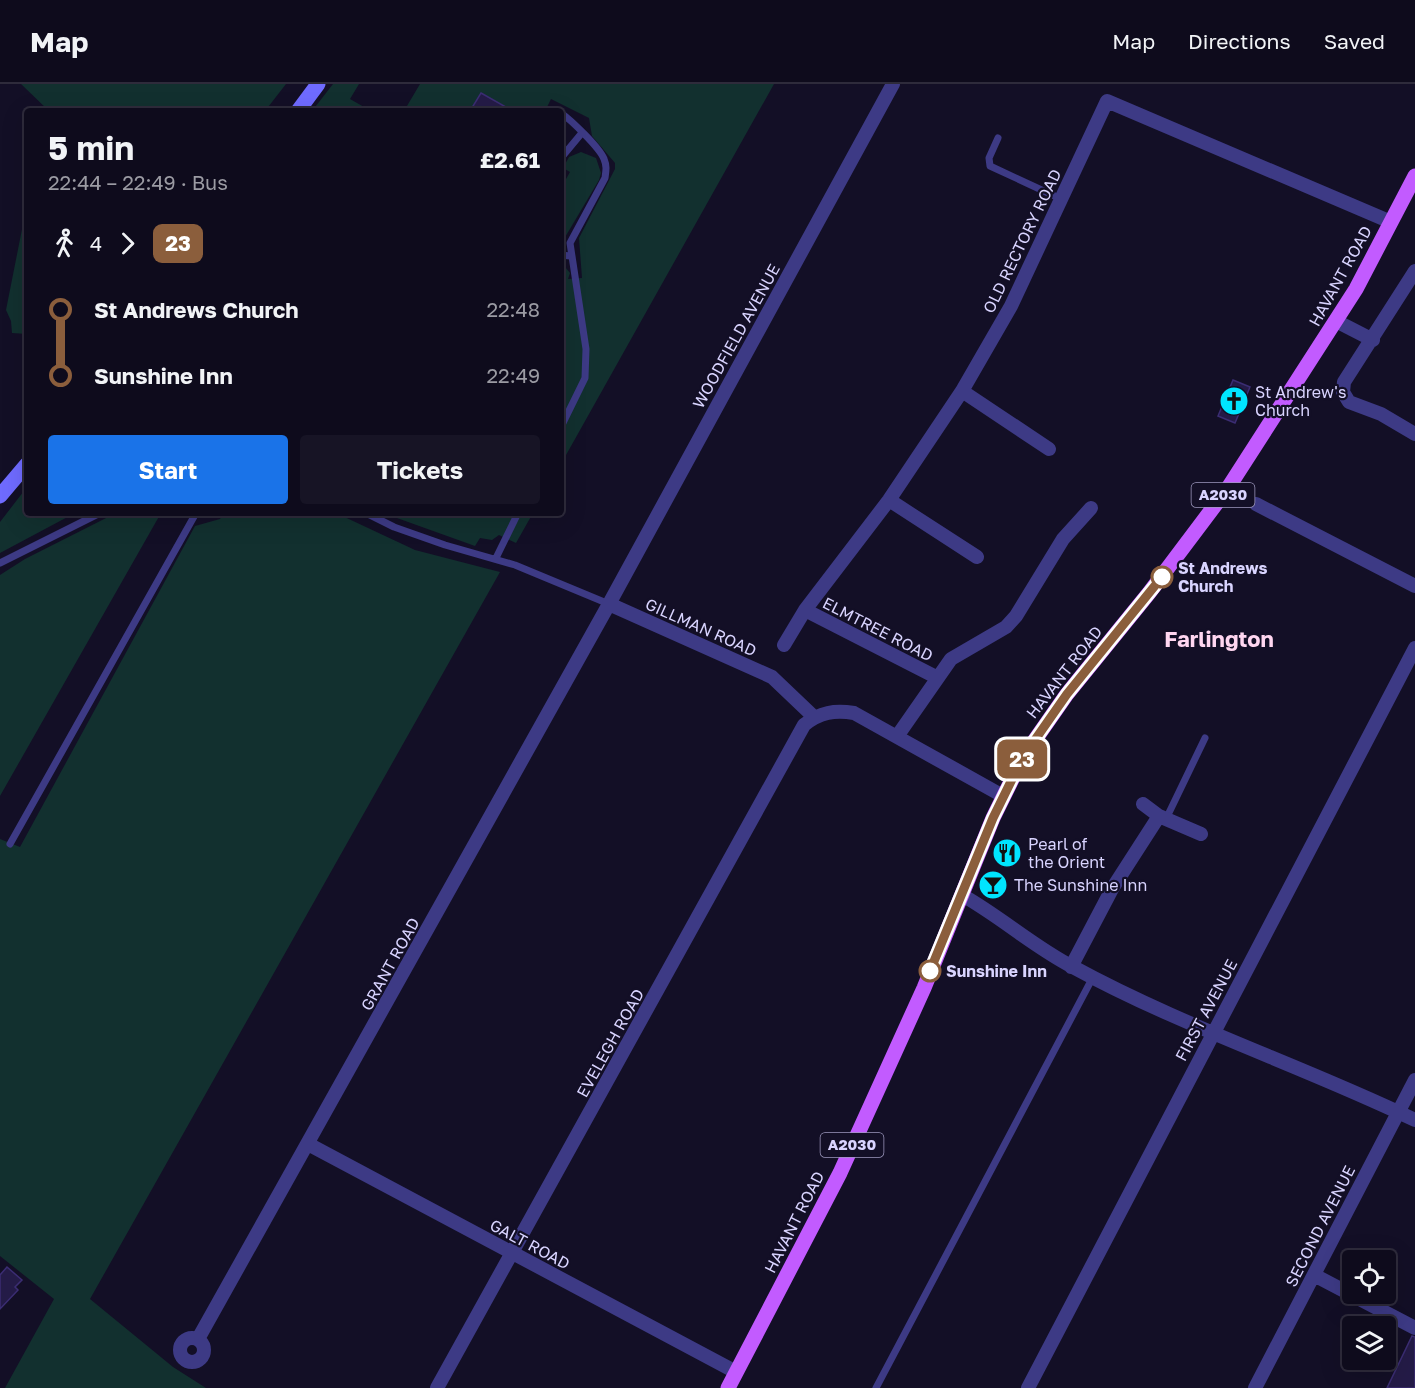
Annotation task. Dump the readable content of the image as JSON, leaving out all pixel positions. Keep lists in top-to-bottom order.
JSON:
{
  "streets": {
    "main road": ["HAVANT ROAD", "A2030"],
    "street": [
      "OLD RECTORY ROAD",
      "WOODFIELD AVENUE",
      "GILLMAN ROAD",
      "ELMTREE ROAD",
      "GRANT ROAD",
      "FIRST AVENUE",
      "EVELEGH ROAD",
      "SECOND AVENUE",
      "GALT ROAD"
    ]
  },
  "crossings": [
    ["OLD RECTORY ROAD", "HAVANT ROAD"],
    ["OLD RECTORY ROAD", "ELMTREE ROAD"],
    ["HAVANT ROAD", "GALT ROAD"],
    ["WOODFIELD AVENUE", "GILLMAN ROAD"],
    ["WOODFIELD AVENUE", "GRANT ROAD"],
    ["GILLMAN ROAD", "GRANT ROAD"],
    ["GILLMAN ROAD", "EVELEGH ROAD"],
    ["GRANT ROAD", "GALT ROAD"],
    ["EVELEGH ROAD", "GALT ROAD"]
  ],
  "districts": ["Farlington"],
  "places": {
    "church": ["St Andrew's Church"],
    "other": ["St Andrews Church", "Sunshine Inn"],
    "restaurant": ["Pearl of the Orient"],
    "bar": ["The Sunshine Inn"]
  },
  "lines": ["bus line 23"],
  "page": {
    "header": "Map",
    "nav": ["Map", "Directions", "Saved"],
    "on_map": "23",
    "heading": ["5 min", "22:44 – 22:49 · Bus", "£2.61"],
    "legs": ["4", "23"],
    "list": [
      {
        "name": "St Andrews Church",
        "value": "22:48"
      },
      {
        "name": "Sunshine Inn",
        "value": "22:49"
      }
    ],
    "buttons": ["Start", "Tickets"]
  }
}
